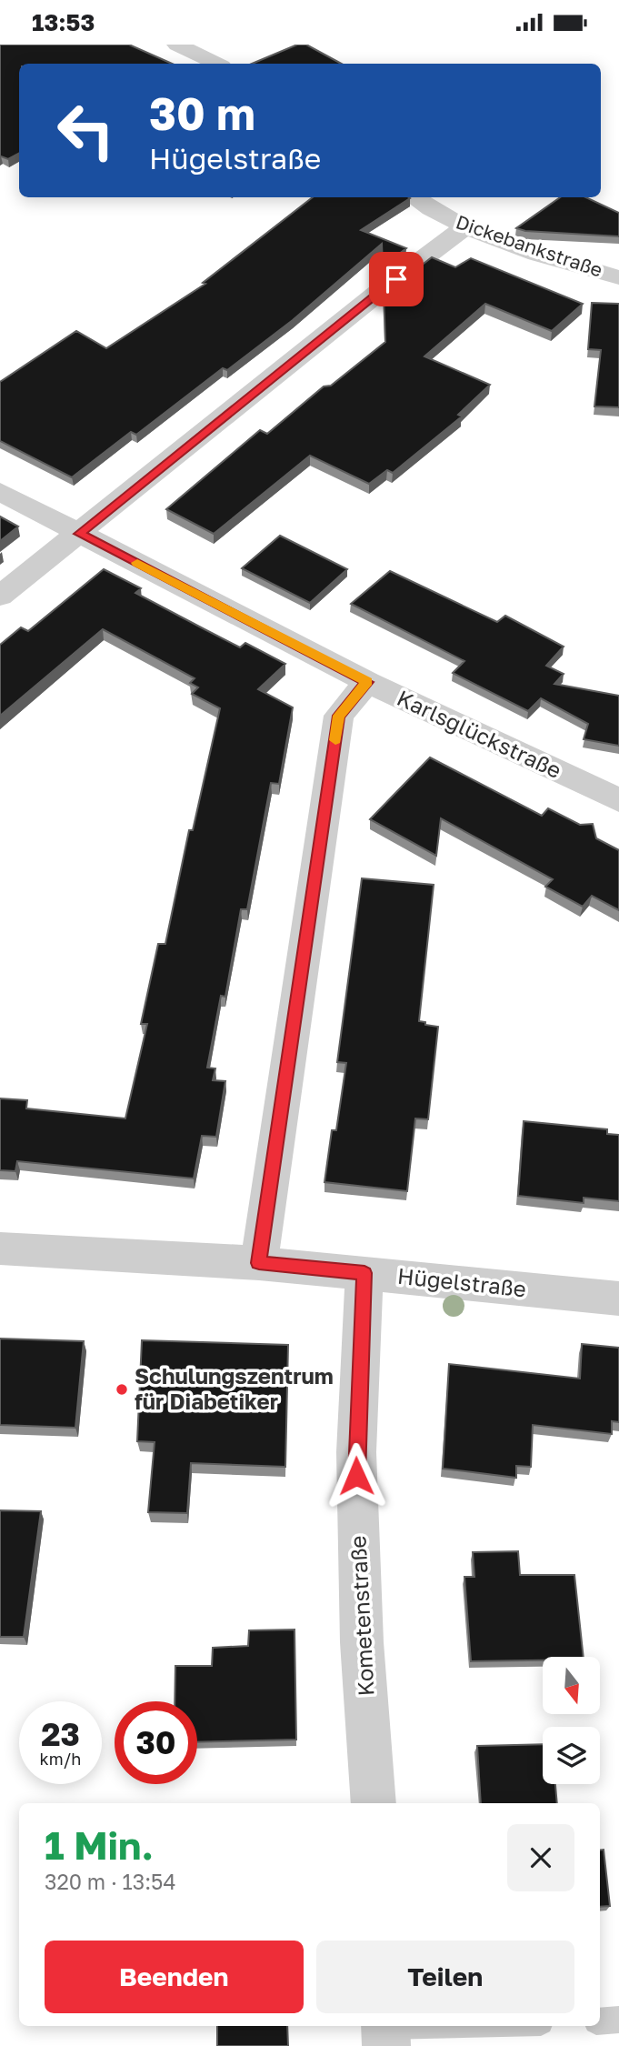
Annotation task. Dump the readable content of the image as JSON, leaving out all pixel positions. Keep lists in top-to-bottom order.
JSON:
{
  "streets": {
    "street": [
      "Dickebankstraße",
      "Karlsglückstraße",
      "Hügelstraße",
      "Kometenstraße"
    ]
  },
  "crossings": [
    ["Hügelstraße", "Kometenstraße"]
  ],
  "places": ["Schulungszentrum für Diabetiker"],
  "north": "bottom",
  "page": {
    "status": "13:53",
    "turn": ["30 m", "Hügelstraße"],
    "speed": "23 km/h",
    "limit": "30",
    "heading": ["1 Min.", "320 m · 13:54"],
    "buttons": ["Beenden", "Teilen"]
  }
}
